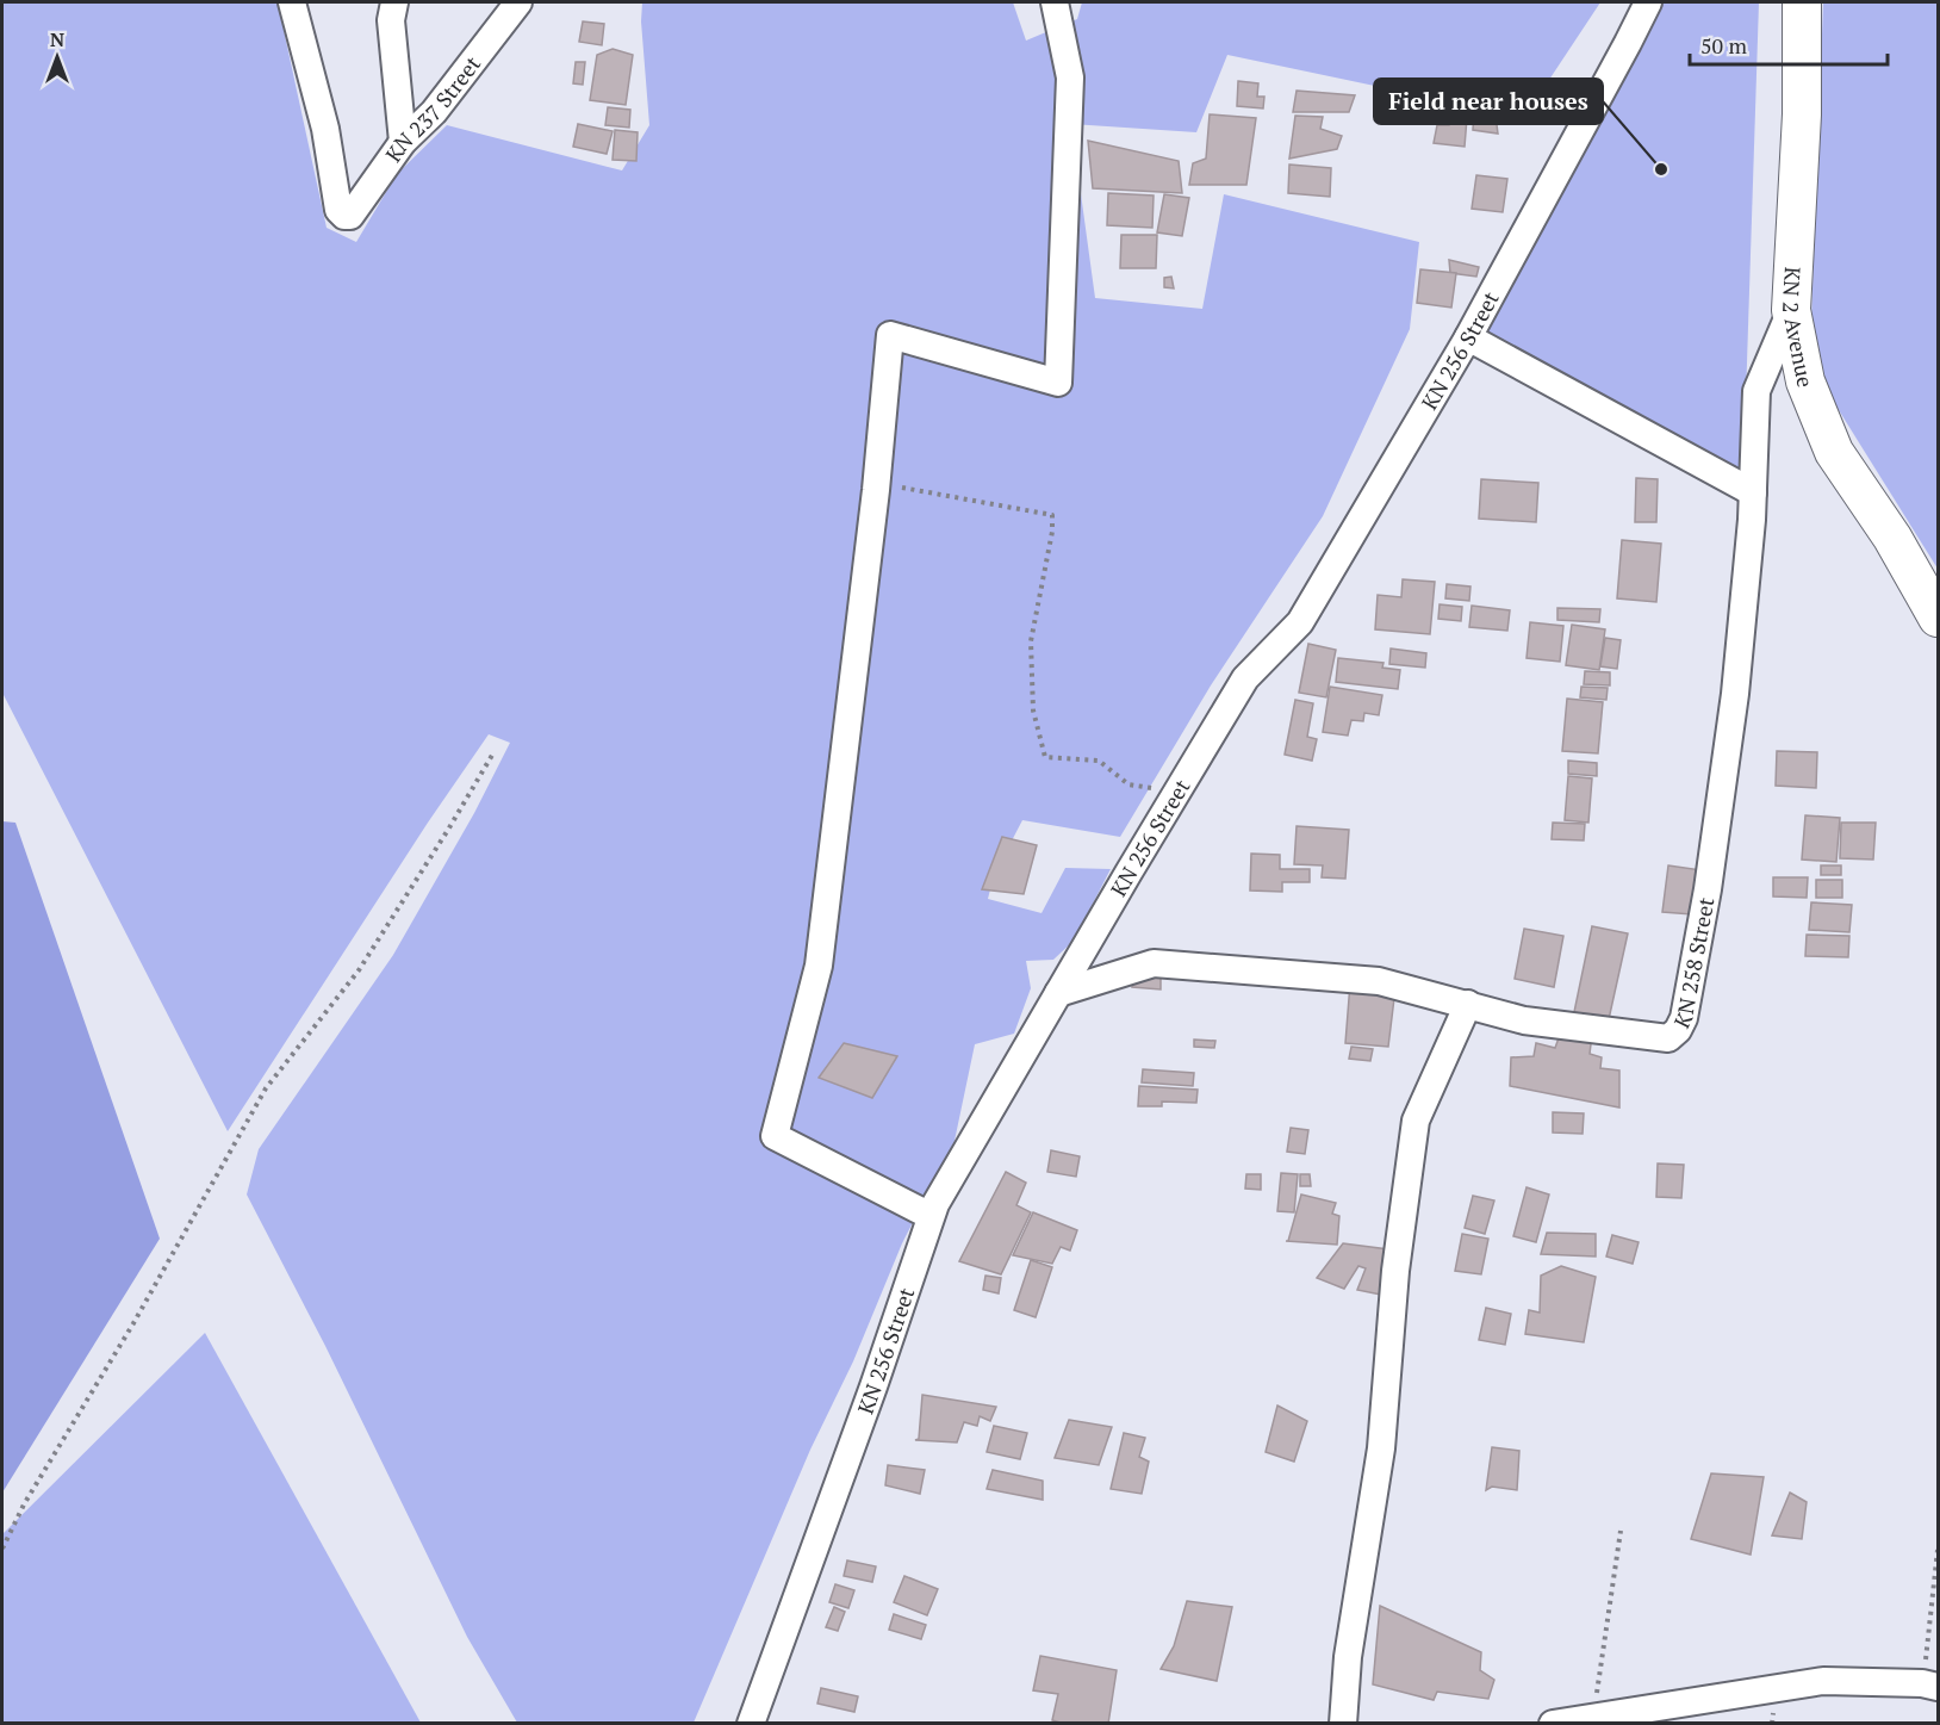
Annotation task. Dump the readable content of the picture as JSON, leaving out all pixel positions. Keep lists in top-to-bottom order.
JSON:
{
  "streets": {
    "main road": ["KN 2 Avenue"],
    "street": ["KN 237 Street", "KN 256 Street", "KN 258 Street"]
  },
  "crossings": [
    ["KN 2 Avenue", "KN 258 Street"],
    ["KN 256 Street", "KN 258 Street"]
  ],
  "places": ["Field near houses"],
  "scale_bar": "50 m",
  "north": "top"
}
